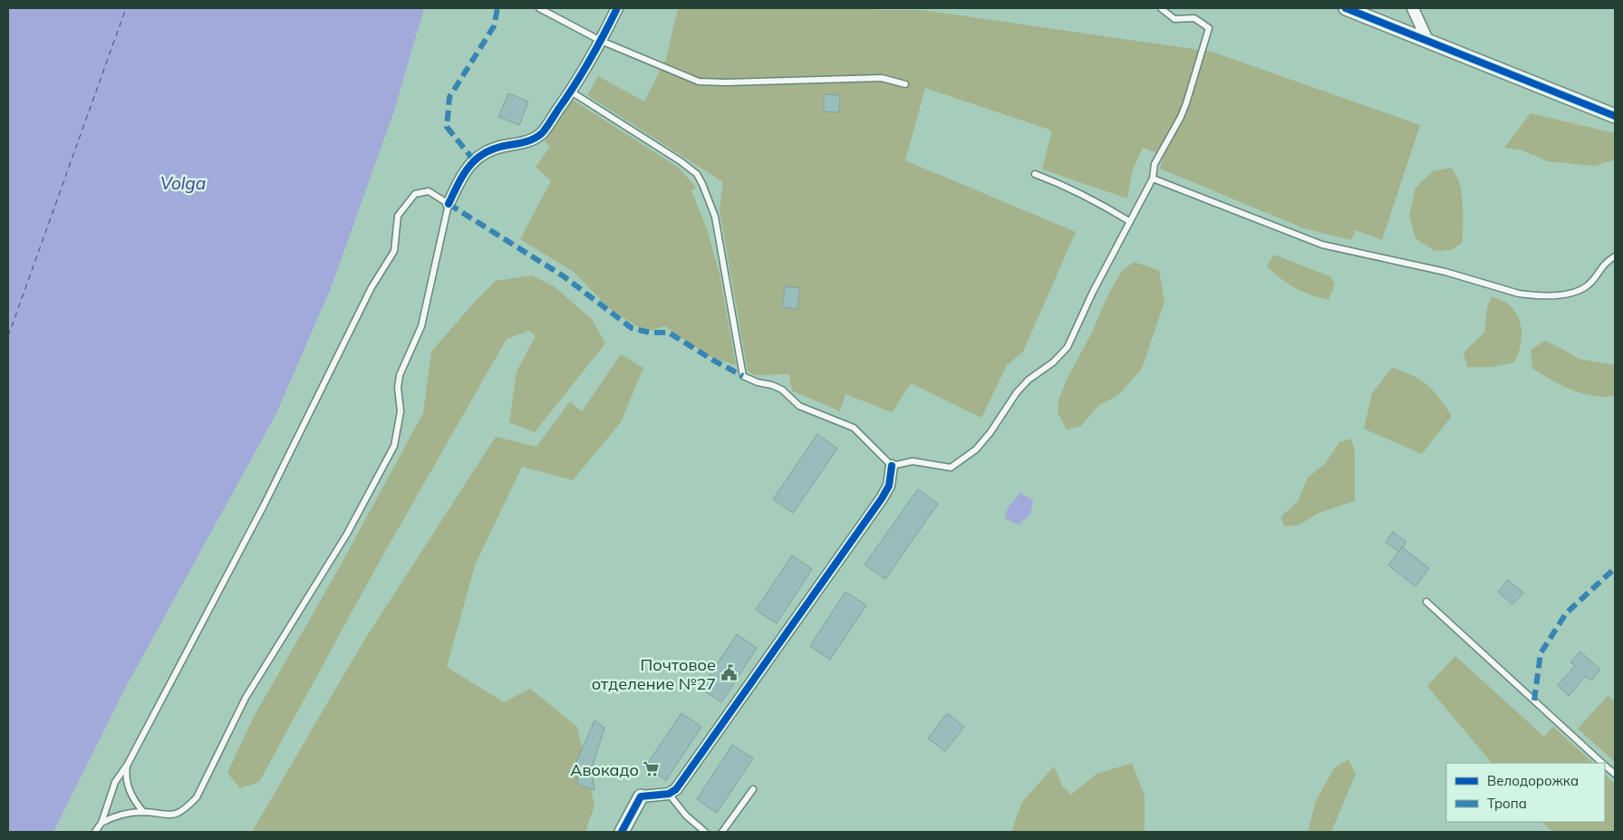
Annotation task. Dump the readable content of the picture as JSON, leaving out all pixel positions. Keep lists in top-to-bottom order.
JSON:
{
  "water": ["Volga"],
  "places": {
    "public building": ["Почтовое отделение №27"],
    "supermarket": ["Авокадо"]
  },
  "legend": ["Велодорожка", "Тропа"]
}
